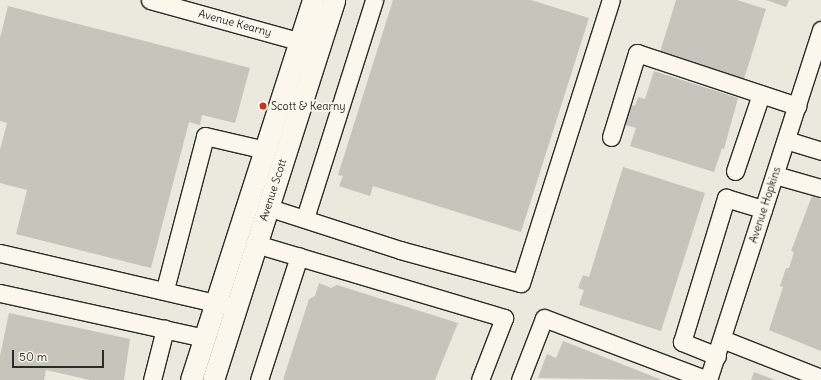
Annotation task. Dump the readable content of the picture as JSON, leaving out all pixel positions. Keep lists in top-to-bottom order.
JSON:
{
  "streets": {
    "main road": ["Avenue Scott"],
    "street": ["Avenue Kearny", "Avenue Hopkins"]
  },
  "crossings": [
    ["Avenue Kearny", "Avenue Scott"]
  ],
  "places": ["Scott & Kearny"],
  "scale_bar": "50 m"
}
